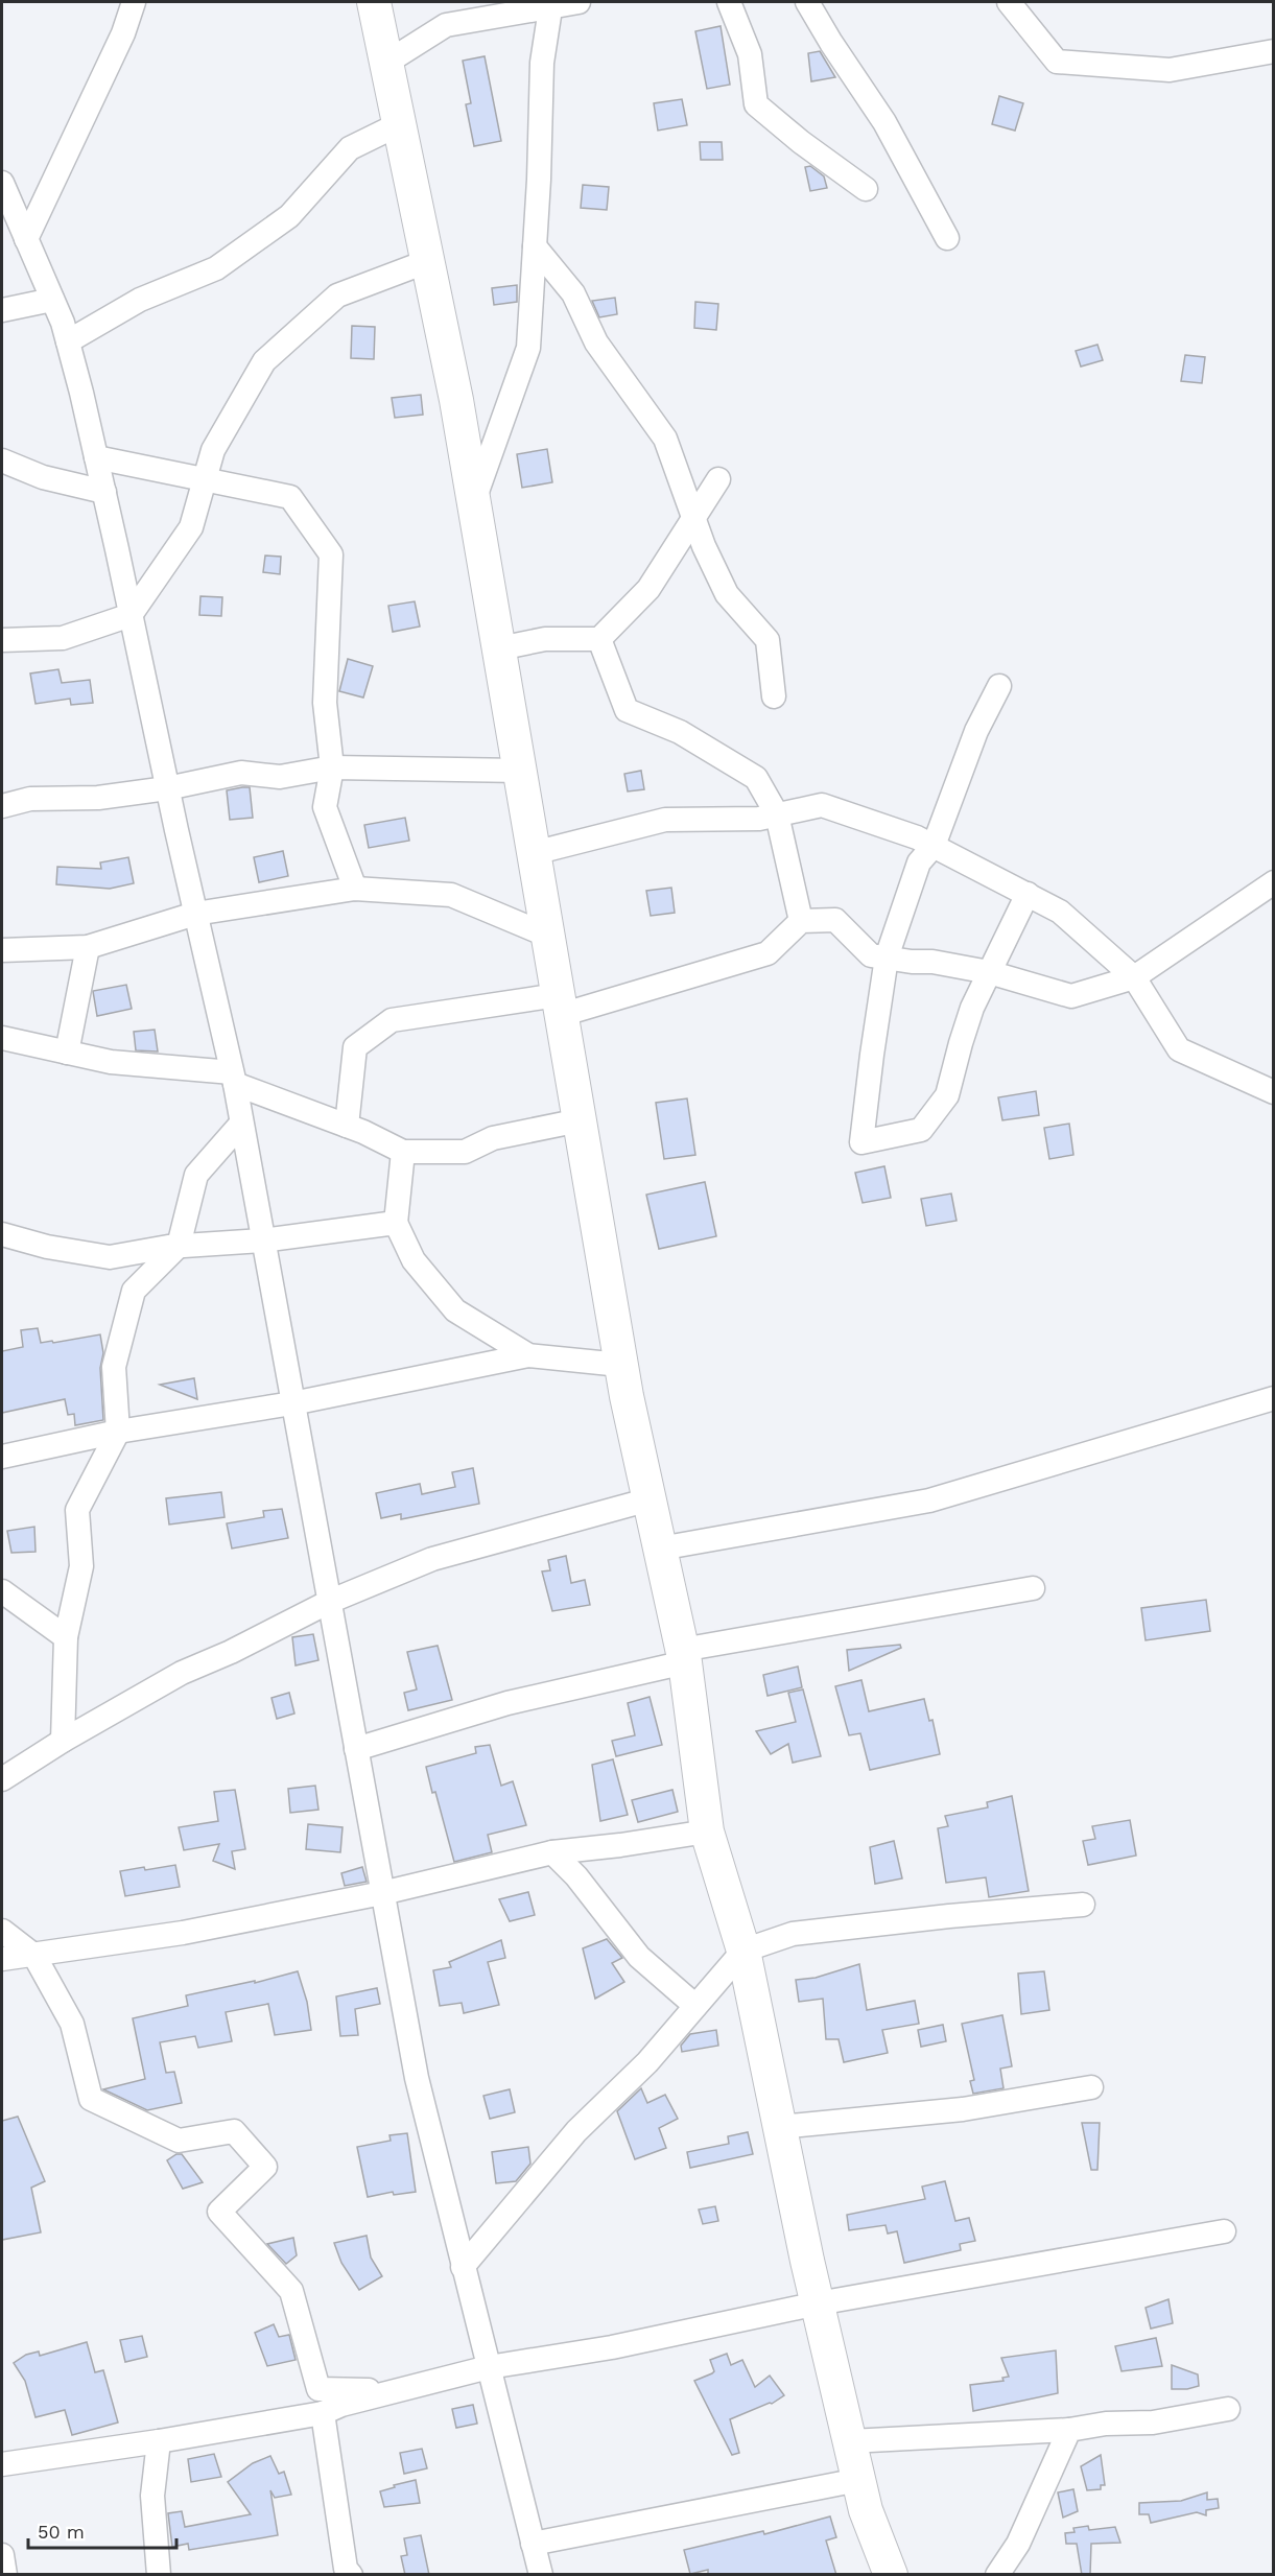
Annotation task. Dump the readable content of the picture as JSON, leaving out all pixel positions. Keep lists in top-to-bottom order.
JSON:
{
  "scale_bar": "50 m"
}
